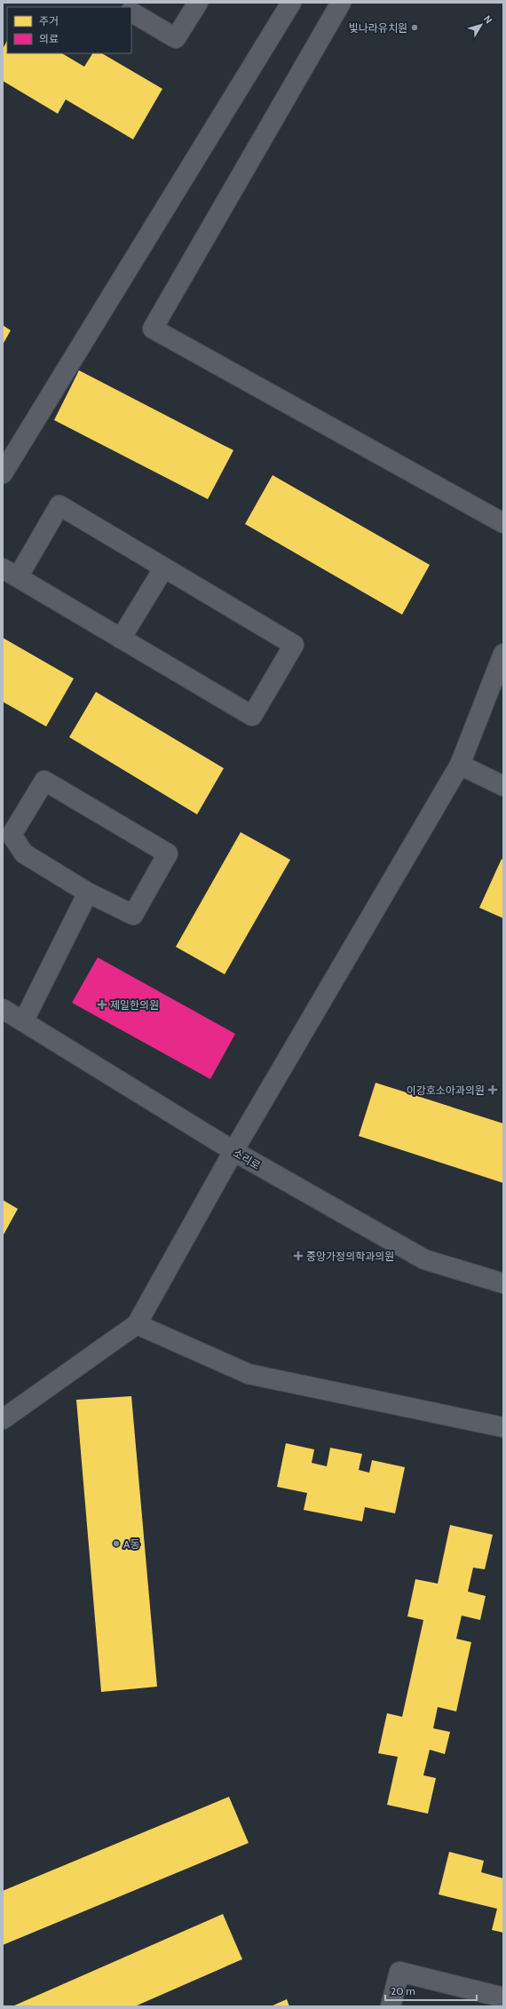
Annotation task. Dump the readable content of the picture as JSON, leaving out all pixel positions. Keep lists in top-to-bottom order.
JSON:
{
  "streets": {
    "street": ["소리로"]
  },
  "places": {
    "other": ["빛나라유치원", "A동"],
    "health": ["제일한의원", "이강호소아과의원", "중앙가정의학과의원"]
  },
  "legend": ["주거", "의료"],
  "scale_bar": "20 m",
  "north": "top right"
}
